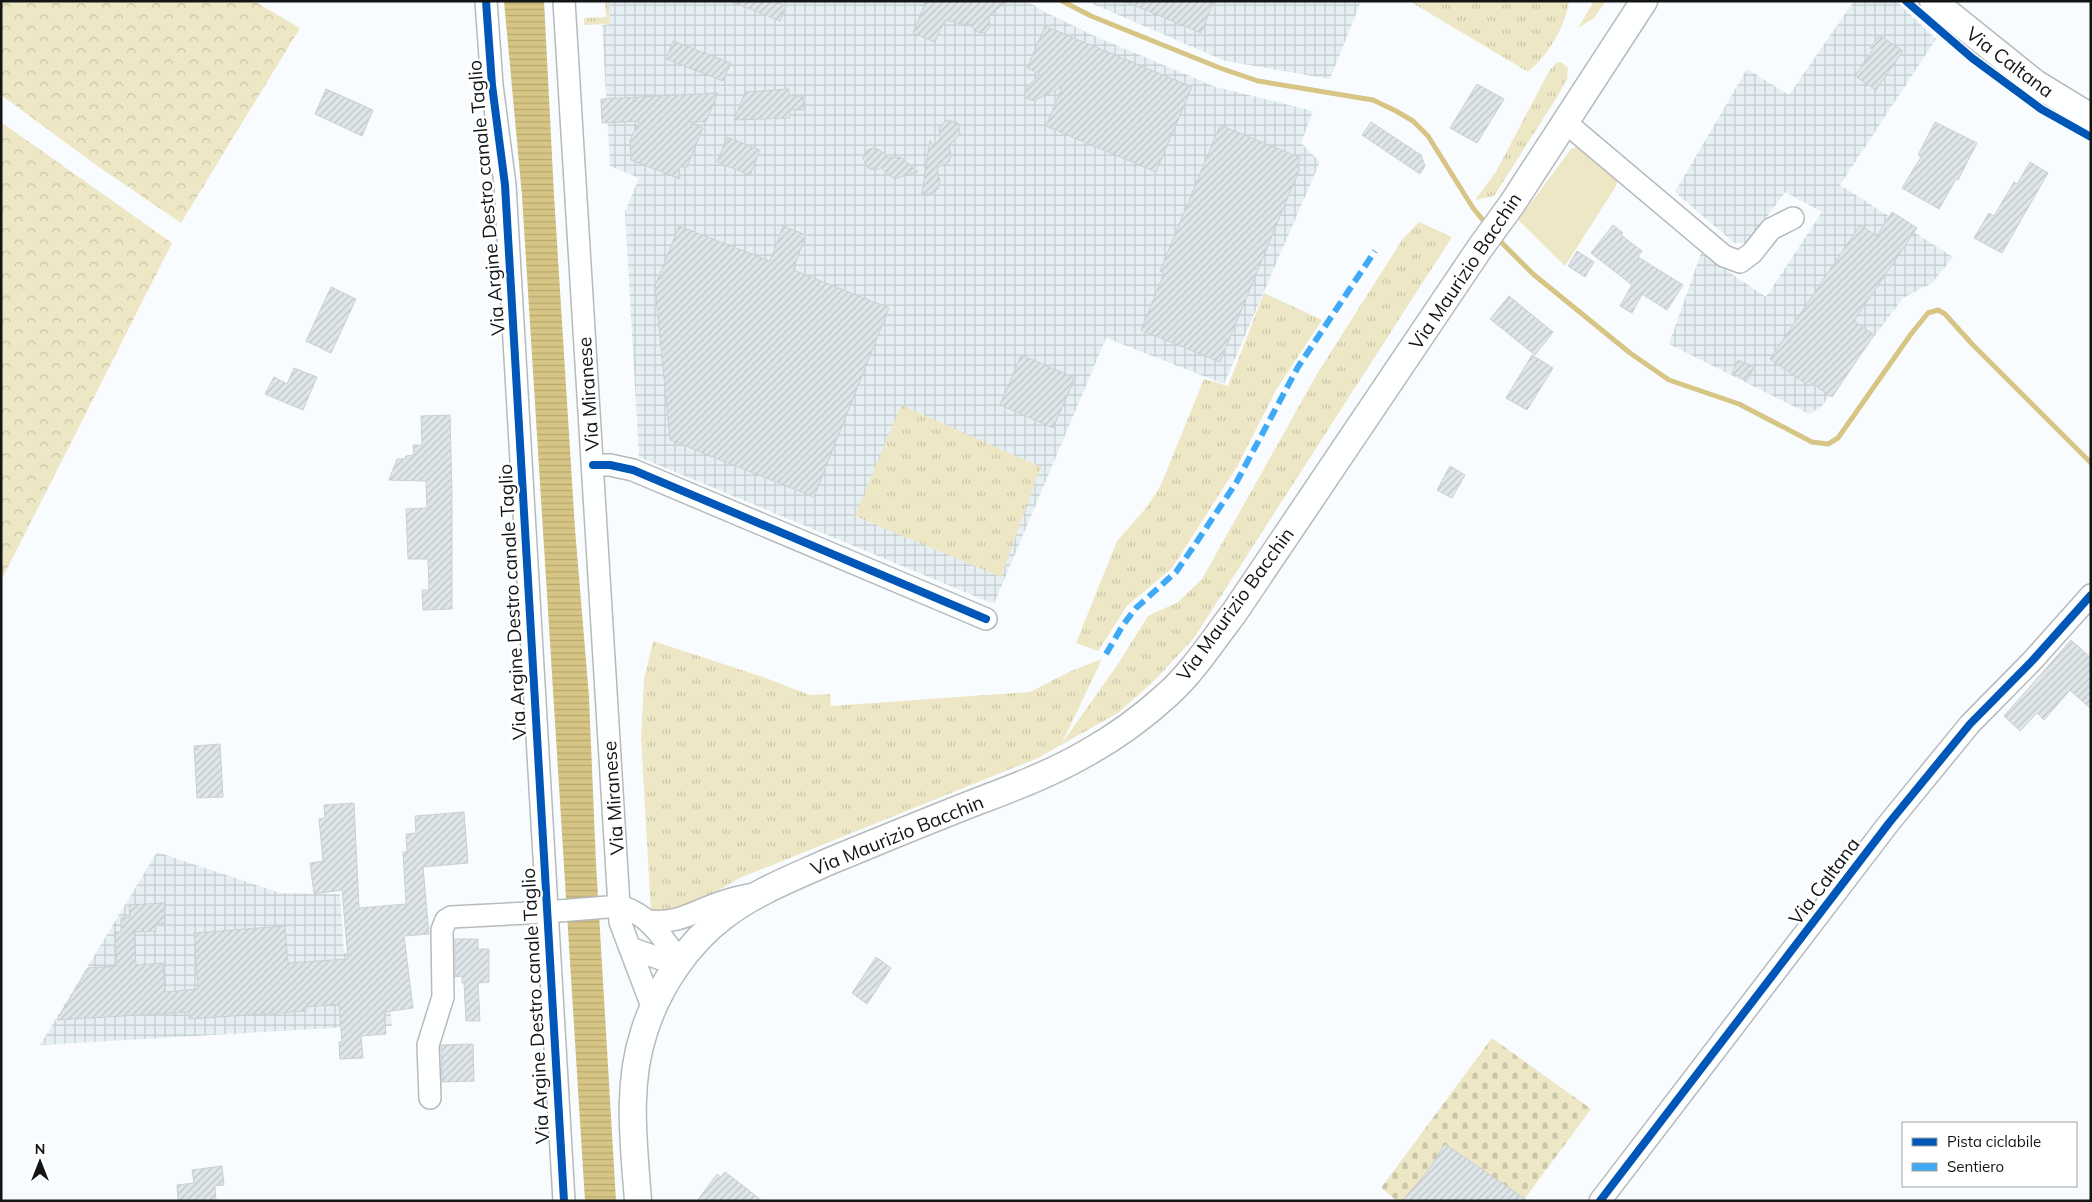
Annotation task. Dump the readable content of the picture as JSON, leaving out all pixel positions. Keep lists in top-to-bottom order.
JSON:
{
  "streets": {
    "main road": ["Via Caltana", "Via Maurizio Bacchin"],
    "street": ["Via Argine Destro canale Taglio", "Via Miranese"]
  },
  "crossings": [
    ["Via Maurizio Bacchin", "Via Miranese"]
  ],
  "legend": ["Pista ciclabile", "Sentiero"],
  "north": "top"
}
